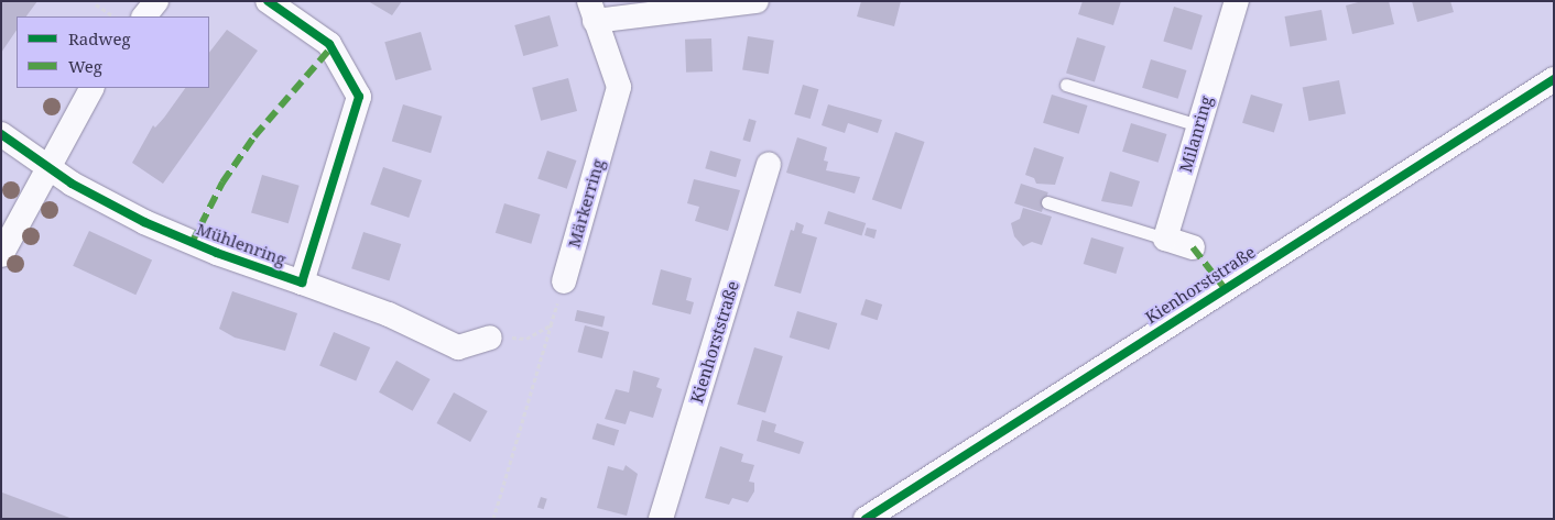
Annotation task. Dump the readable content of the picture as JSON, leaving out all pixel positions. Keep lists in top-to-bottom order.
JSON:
{
  "streets": {
    "street": [
      "Milanring",
      "Märkerring",
      "Mühlenring",
      "Kienhorststraße"
    ]
  },
  "legend": ["Radweg", "Weg"]
}
